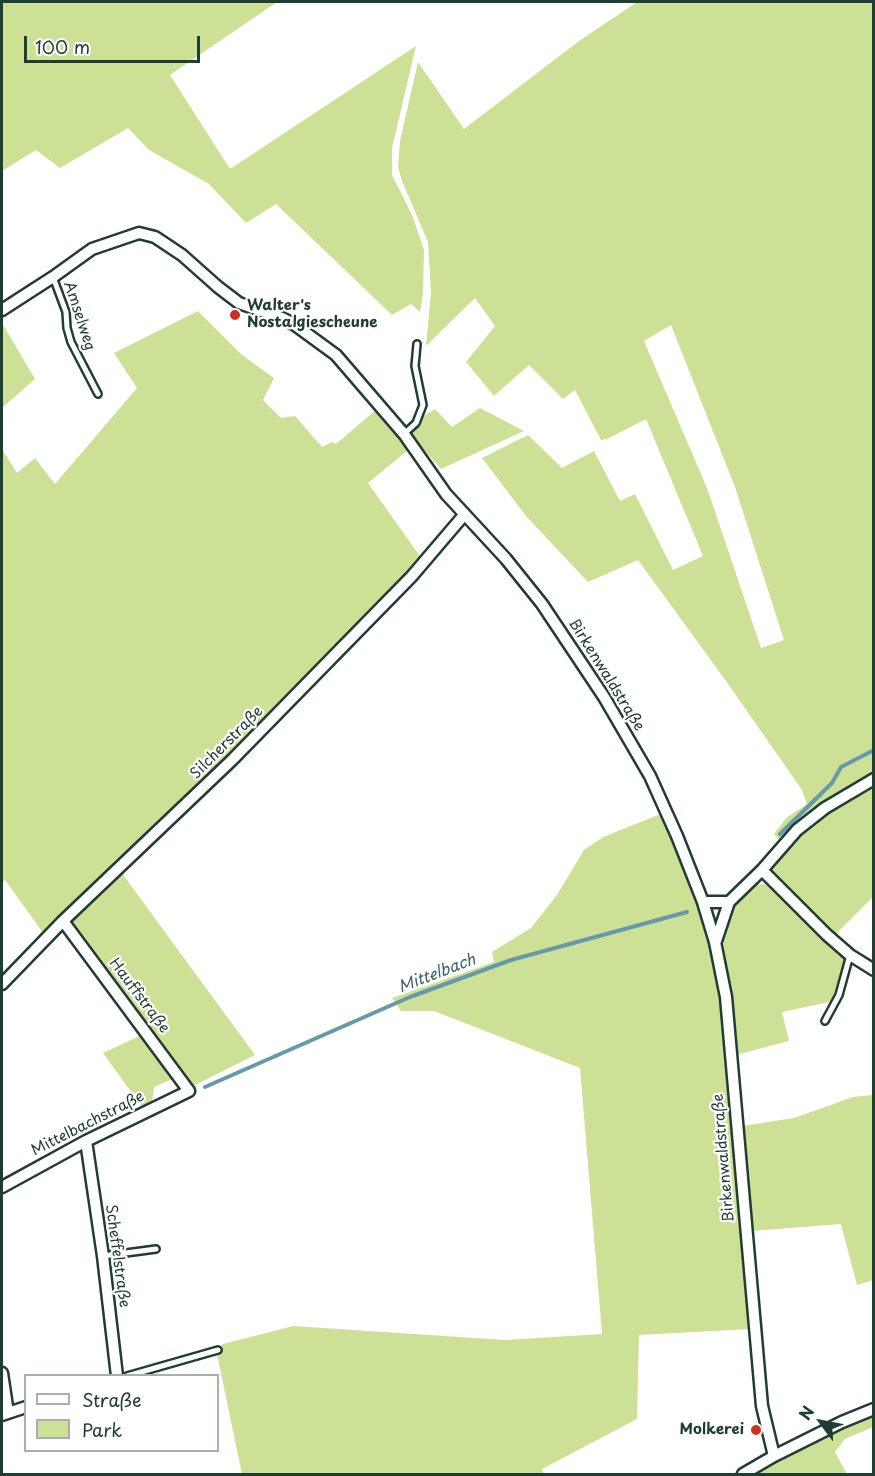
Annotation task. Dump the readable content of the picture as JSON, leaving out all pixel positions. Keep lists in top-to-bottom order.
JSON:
{
  "streets": {
    "street": [
      "Birkenwaldstraße",
      "Silcherstraße",
      "Hauffstraße",
      "Mittelbachstraße",
      "Scheffelstraße"
    ],
    "lane": ["Amselweg"]
  },
  "crossings": [
    ["Amselweg", "Birkenwaldstraße"],
    ["Birkenwaldstraße", "Silcherstraße"],
    ["Silcherstraße", "Hauffstraße"],
    ["Hauffstraße", "Mittelbachstraße"],
    ["Mittelbachstraße", "Scheffelstraße"]
  ],
  "water": ["Mittelbach"],
  "places": ["Walter's Nostalgiescheune", "Molkerei"],
  "legend": ["Straße", "Park"],
  "scale_bar": "100 m",
  "north": "top left"
}
